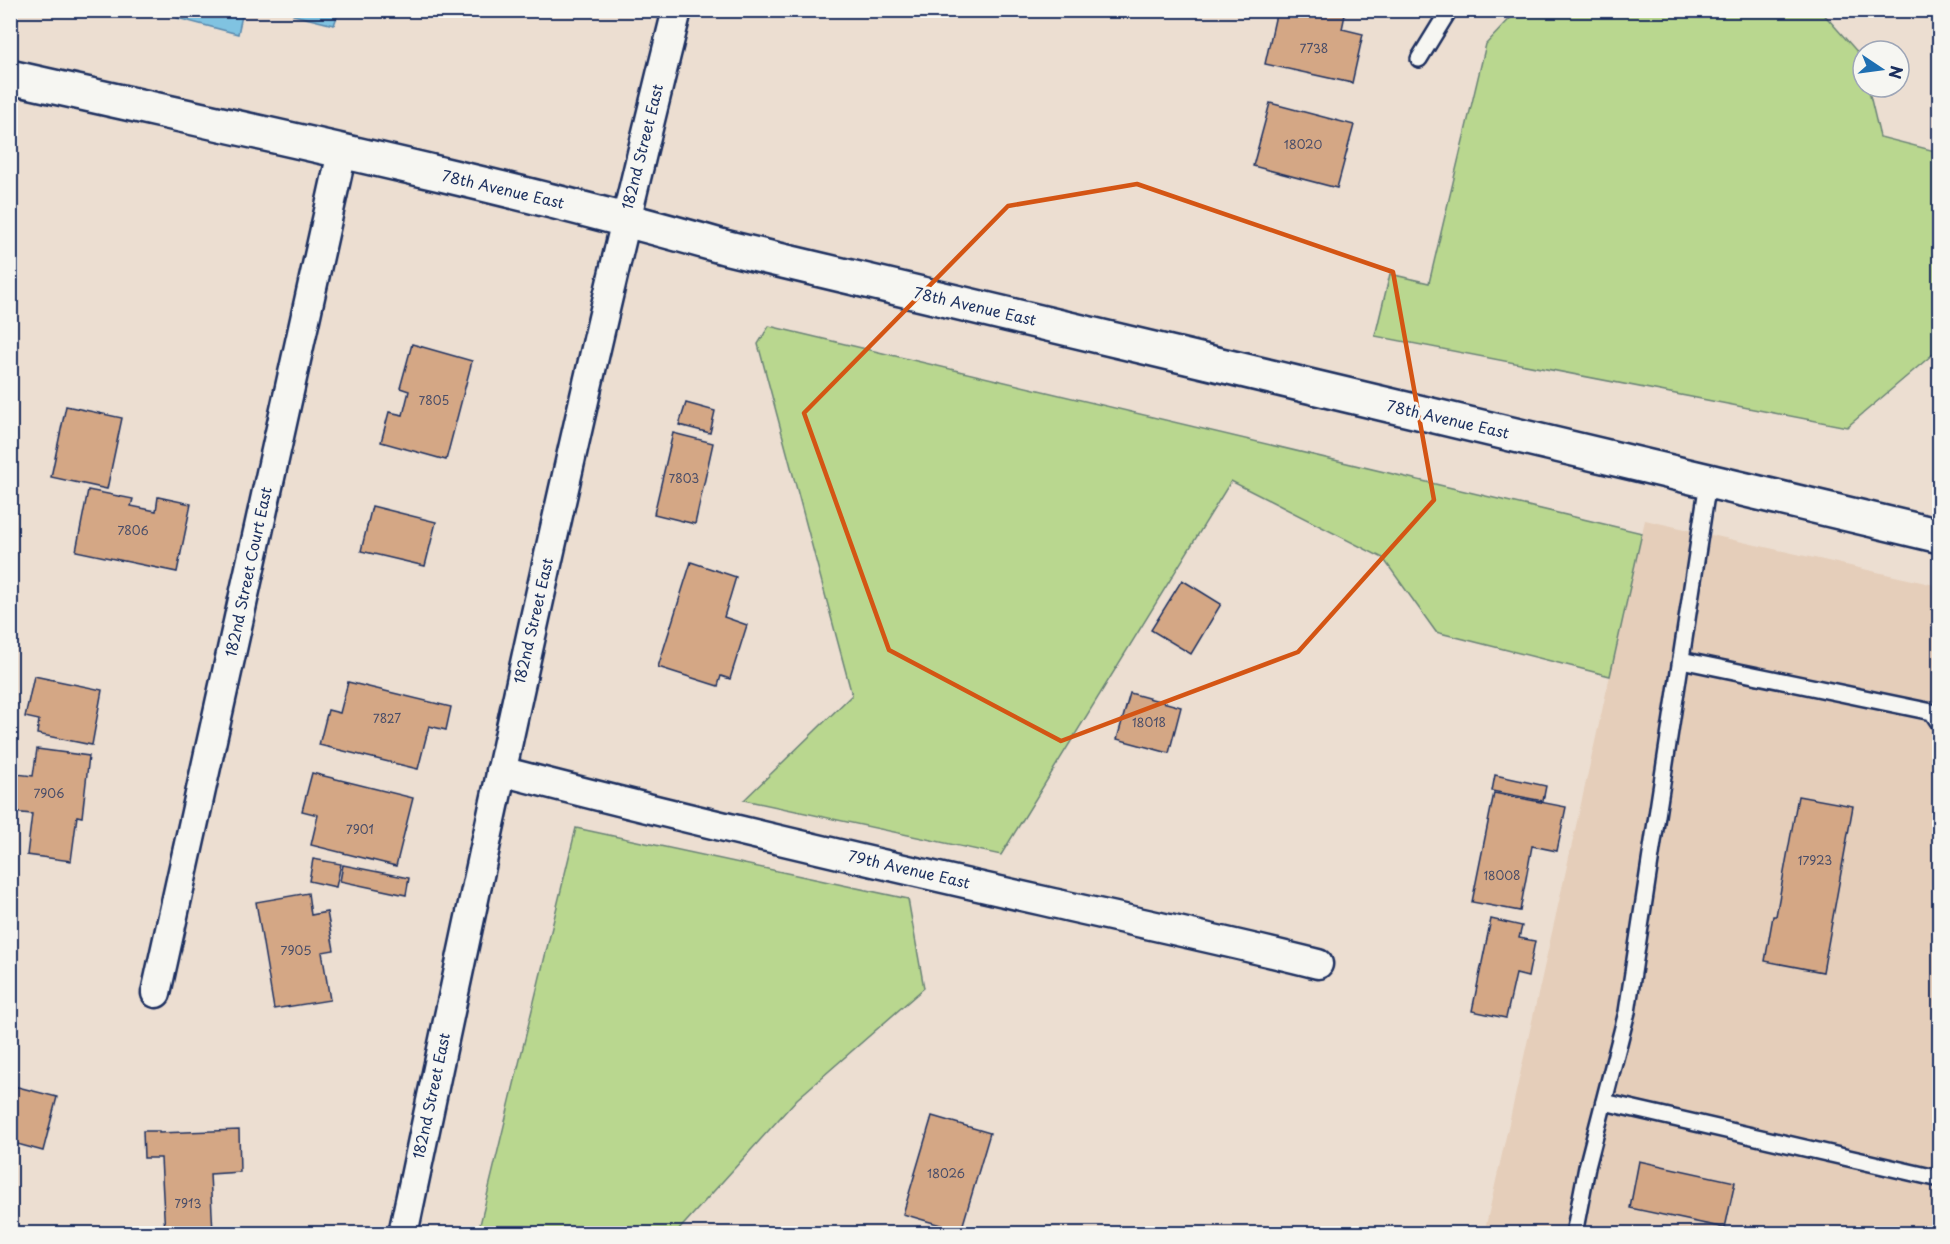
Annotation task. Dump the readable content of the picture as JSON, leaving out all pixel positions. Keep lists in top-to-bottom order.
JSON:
{
  "streets": {
    "street": [
      "182nd Street East",
      "78th Avenue East",
      "182nd Street Court East",
      "79th Avenue East"
    ]
  },
  "crossings": [
    ["182nd Street East", "78th Avenue East"],
    ["182nd Street East", "79th Avenue East"],
    ["78th Avenue East", "182nd Street Court East"]
  ],
  "house_numbers": [
    "7738",
    "18020",
    "7805",
    "7803",
    "7806",
    "7827",
    "18018",
    "7906",
    "7901",
    "17923",
    "18008",
    "7905",
    "18026",
    "7913"
  ],
  "north": "right"
}
